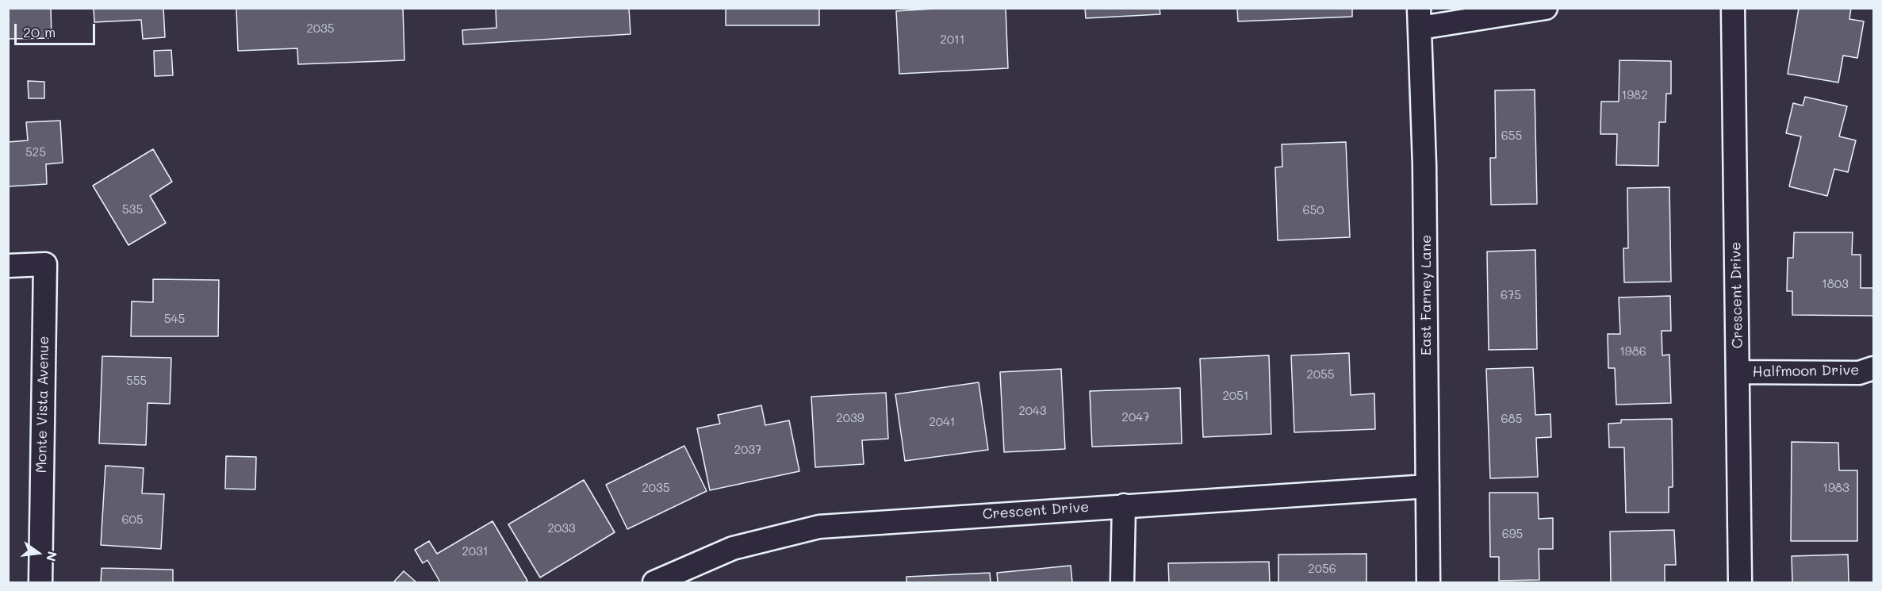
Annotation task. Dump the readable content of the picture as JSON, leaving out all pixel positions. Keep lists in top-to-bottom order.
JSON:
{
  "streets": {
    "street": [
      "East Farney Lane",
      "Crescent Drive",
      "Halfmoon Drive",
      "Monte Vista Avenue"
    ]
  },
  "crossings": [
    ["East Farney Lane", "Crescent Drive"],
    ["Crescent Drive", "Halfmoon Drive"]
  ],
  "house_numbers": [
    "2035",
    "2011",
    "1982",
    "655",
    "525",
    "535",
    "650",
    "1803",
    "675",
    "545",
    "1986",
    "2055",
    "555",
    "2051",
    "2043",
    "2047",
    "2039",
    "685",
    "2041",
    "2037",
    "2035",
    "1983",
    "605",
    "2033",
    "695",
    "2031",
    "2056"
  ],
  "scale_bar": "20 m",
  "north": "right"
}
